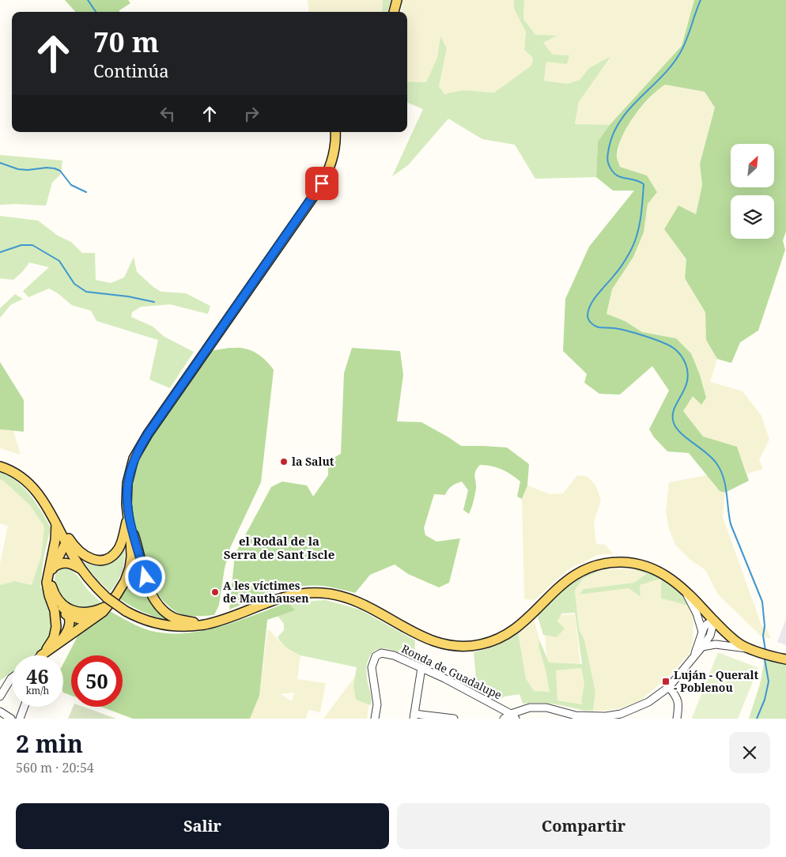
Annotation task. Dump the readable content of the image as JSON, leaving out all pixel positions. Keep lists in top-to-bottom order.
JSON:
{
  "streets": {
    "street": ["Ronda de Guadalupe"]
  },
  "districts": ["el Rodal de la Serra de Sant Iscle"],
  "places": {
    "other": ["la Salut", "A les víctimes de Mauthausen"],
    "transit": ["Luján - Queralt - Poblenou"]
  },
  "north": "top right",
  "page": {
    "turn": ["70 m", "Continúa"],
    "speed": "46 km/h",
    "limit": "50",
    "heading": ["2 min", "560 m · 20:54"],
    "buttons": ["Salir", "Compartir"]
  }
}
